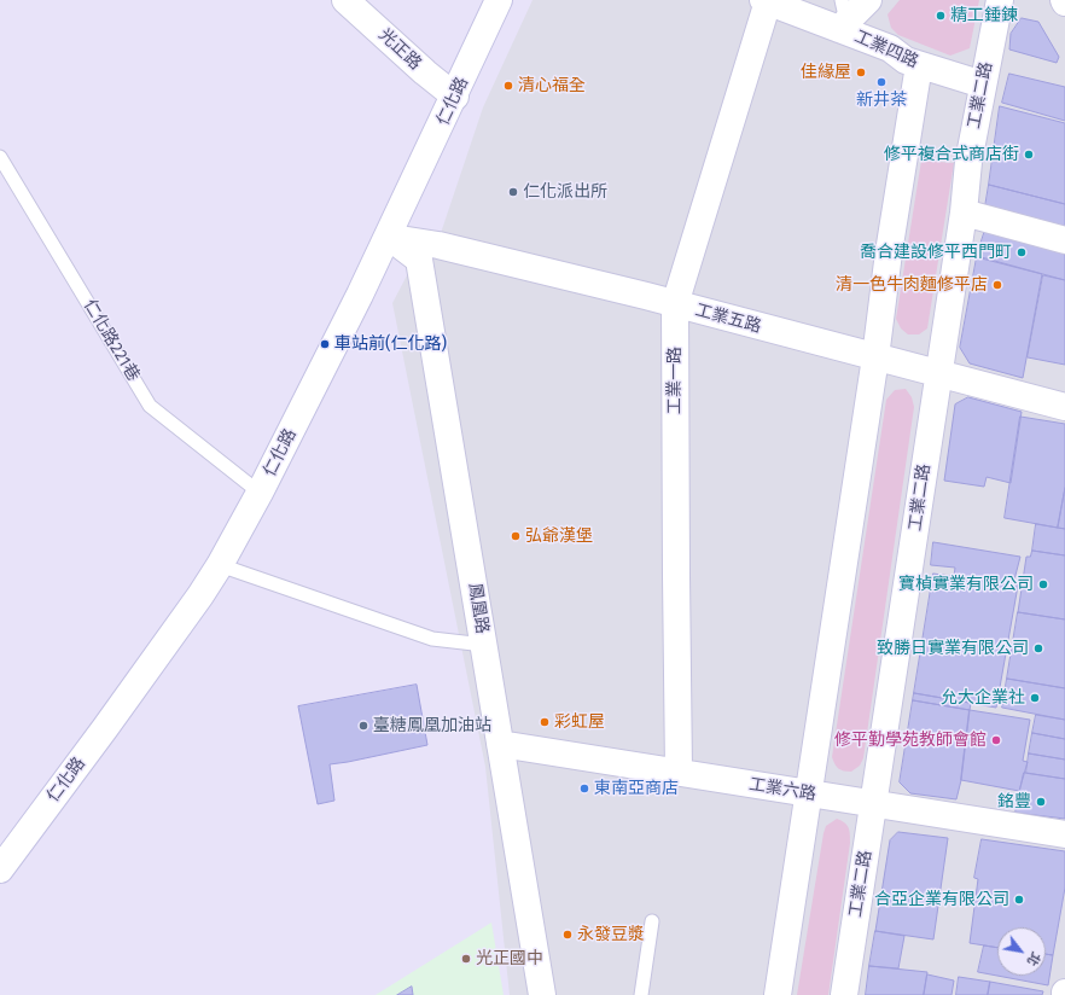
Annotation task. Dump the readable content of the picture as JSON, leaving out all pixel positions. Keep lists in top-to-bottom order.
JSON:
{
  "streets": {
    "street": [
      "光正路",
      "工業四路",
      "工業二路",
      "仁化路",
      "工業五路",
      "工業一路",
      "鳳凰路",
      "工業六路"
    ],
    "lane": ["仁化路221巷"]
  },
  "crossings": [
    ["光正路", "仁化路"],
    ["工業四路", "工業二路"],
    ["工業四路", "工業一路"],
    ["工業二路", "工業五路"],
    ["工業二路", "工業六路"],
    ["仁化路", "工業五路"],
    ["仁化路", "仁化路221巷"],
    ["仁化路", "鳳凰路"],
    ["工業五路", "工業一路"],
    ["工業五路", "鳳凰路"],
    ["工業一路", "工業六路"],
    ["鳳凰路", "工業六路"]
  ],
  "places": [
    "精工錘鍊",
    "佳緣屋",
    "新井茶",
    "清心福全",
    "修平複合式商店街",
    "仁化派出所",
    "喬合建設修平西門町",
    "清一色牛肉麵修平店",
    "車站前(仁化路)",
    "弘爺漢堡",
    "寶楨實業有限公司",
    "致勝日實業有限公司",
    "允大企業社",
    "彩虹屋",
    "臺糖鳳凰加油站",
    "修平勤學苑教師會館",
    "東南亞商店",
    "銘豐",
    "合亞企業有限公司",
    "永發豆漿",
    "光正國中"
  ],
  "north": "bottom right"
}
